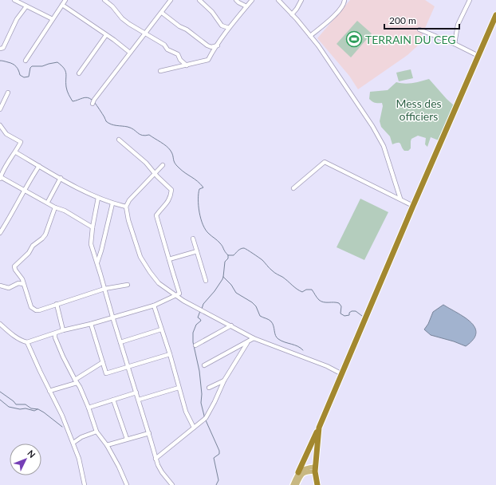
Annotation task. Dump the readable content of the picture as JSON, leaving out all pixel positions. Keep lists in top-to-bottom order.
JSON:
{
  "parks": ["Mess des officiers"],
  "places": {
    "sports": ["TERRAIN DU CEG"]
  },
  "scale_bar": "200 m",
  "north": "top right"
}
